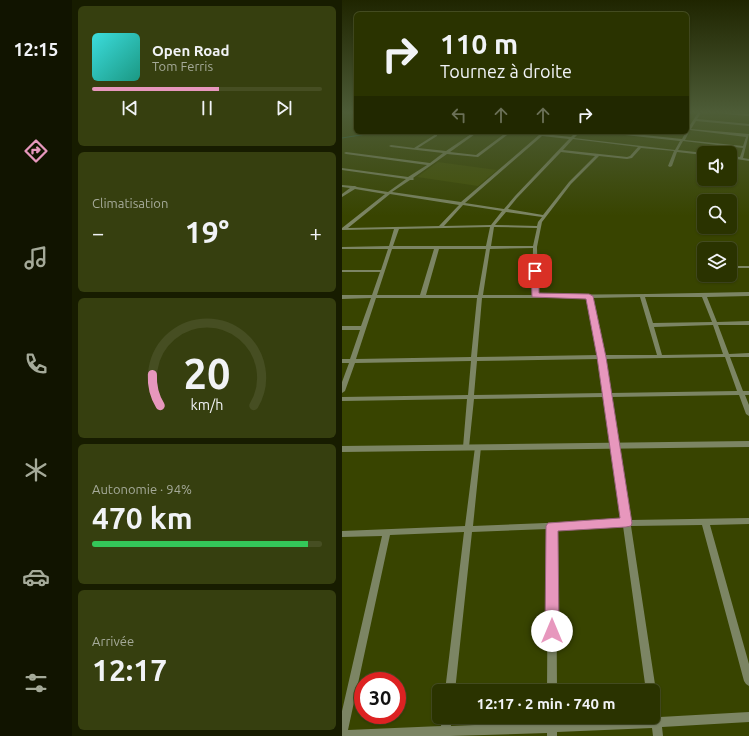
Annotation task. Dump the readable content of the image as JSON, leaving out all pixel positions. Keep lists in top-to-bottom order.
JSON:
{
  "page": {
    "tabs": "12:15",
    "turn": ["110 m", "Tournez à droite"],
    "song": ["Open Road", "Tom Ferris"],
    "tile": [
      "Climatisation",
      ["Autonomie · 94%", "470 km"],
      ["Arrivée", "12:17"]
    ],
    "heat": ["−", "19°", "+"],
    "limit": "30",
    "trip": "12:17 · 2 min · 740 m",
    "gauge": ["20", "km/h"]
  }
}
